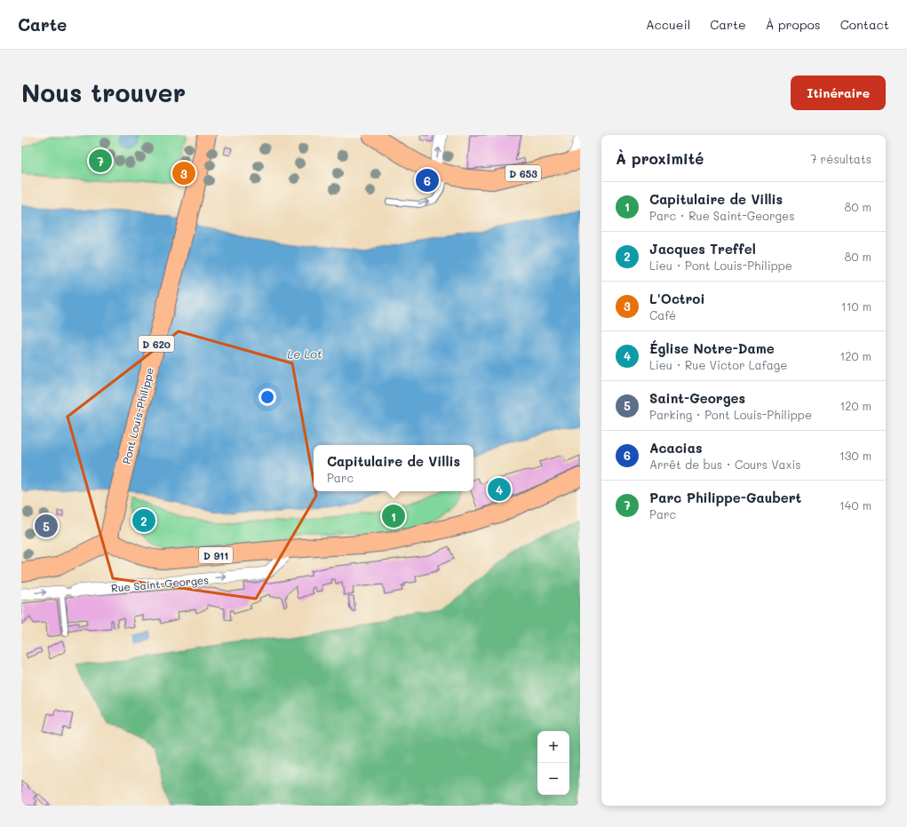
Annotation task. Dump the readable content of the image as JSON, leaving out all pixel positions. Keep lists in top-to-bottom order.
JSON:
{
  "streets": {
    "main road": [
      "D 653",
      "D 620",
      "Pont Louis-Philippe",
      "D 911"
    ],
    "street": ["Rue Saint-Georges"]
  },
  "crossings": [
    ["Pont Louis-Philippe", "D 911"],
    ["D 911", "Rue Saint-Georges"]
  ],
  "one_way": ["Rue Saint-Georges"],
  "water": ["Le Lot"],
  "page": {
    "header": "Carte",
    "nav": [
      "Accueil",
      "Carte",
      "À propos",
      "Contact"
    ],
    "buttons": "Itinéraire",
    "title": "Nous trouver",
    "heading": ["À proximité", "7 résultats"],
    "pins": [
      "7",
      "3",
      "6",
      "4",
      "1",
      "2",
      "5"
    ],
    "list": [
      {
        "mark": "1",
        "name": "Capitulaire de Villis",
        "note": "Parc · Rue Saint-Georges",
        "value": "80 m"
      },
      {
        "mark": "2",
        "name": "Jacques Treffel",
        "note": "Lieu · Pont Louis-Philippe",
        "value": "80 m"
      },
      {
        "mark": "3",
        "name": "L'Octroi",
        "note": "Café",
        "value": "110 m"
      },
      {
        "mark": "4",
        "name": "Église Notre-Dame",
        "note": "Lieu · Rue Victor Lafage",
        "value": "120 m"
      },
      {
        "mark": "5",
        "name": "Saint-Georges",
        "note": "Parking · Pont Louis-Philippe",
        "value": "120 m"
      },
      {
        "mark": "6",
        "name": "Acacias",
        "note": "Arrêt de bus · Cours Vaxis",
        "value": "130 m"
      },
      {
        "mark": "7",
        "name": "Parc Philippe-Gaubert",
        "note": "Parc",
        "value": "140 m"
      }
    ],
    "popup": ["Capitulaire de Villis", "Parc"],
    "map_buttons": ["+", "−"]
  }
}
